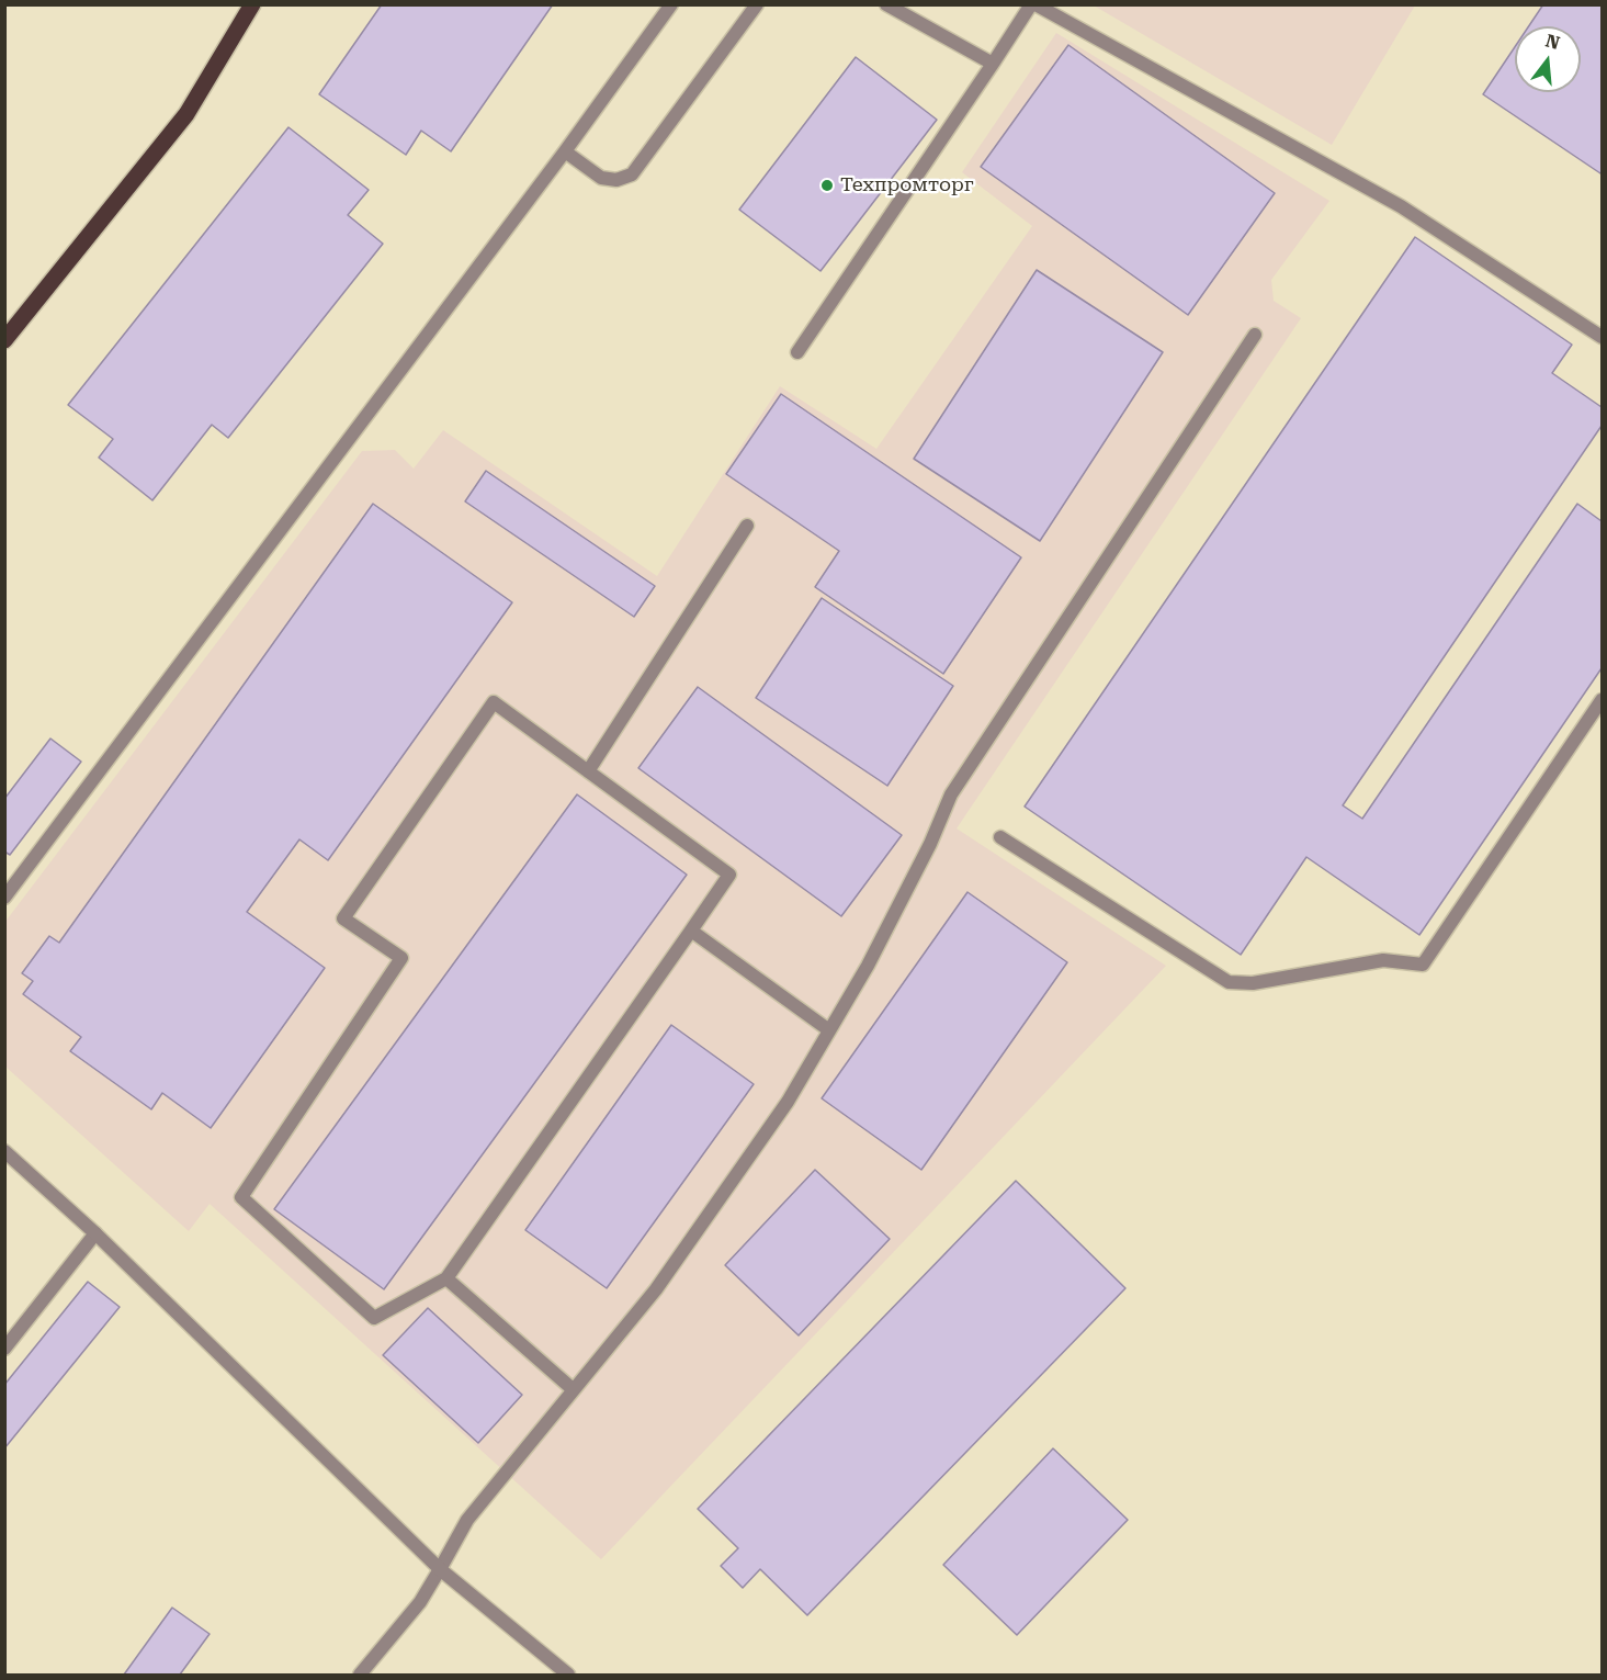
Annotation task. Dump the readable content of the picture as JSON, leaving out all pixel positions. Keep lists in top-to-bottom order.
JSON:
{
  "places": ["Техпромторг"],
  "north": "top"
}
